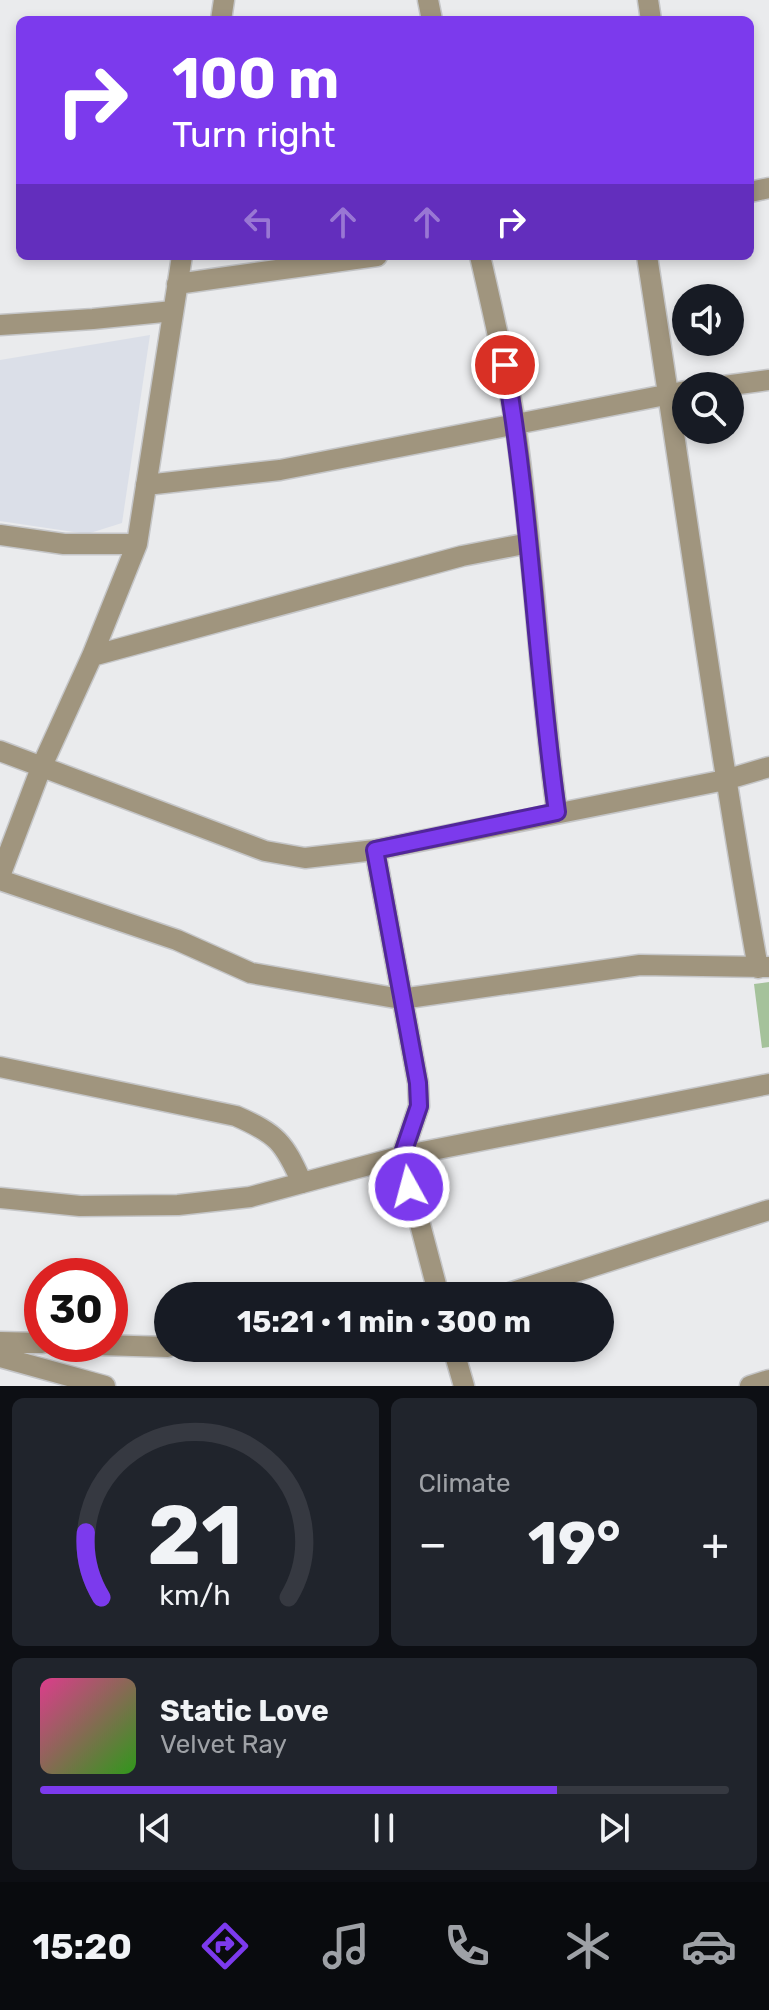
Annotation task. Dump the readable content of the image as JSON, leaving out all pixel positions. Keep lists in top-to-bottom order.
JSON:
{
  "page": {
    "turn": ["100 m", "Turn right"],
    "limit": "30",
    "trip": "15:21 · 1 min · 300 m",
    "tile": "Climate",
    "heat": ["−", "19°", "+"],
    "song": ["Static Love", "Velvet Ray"],
    "tabs": "15:20",
    "gauge": ["21", "km/h"]
  }
}
